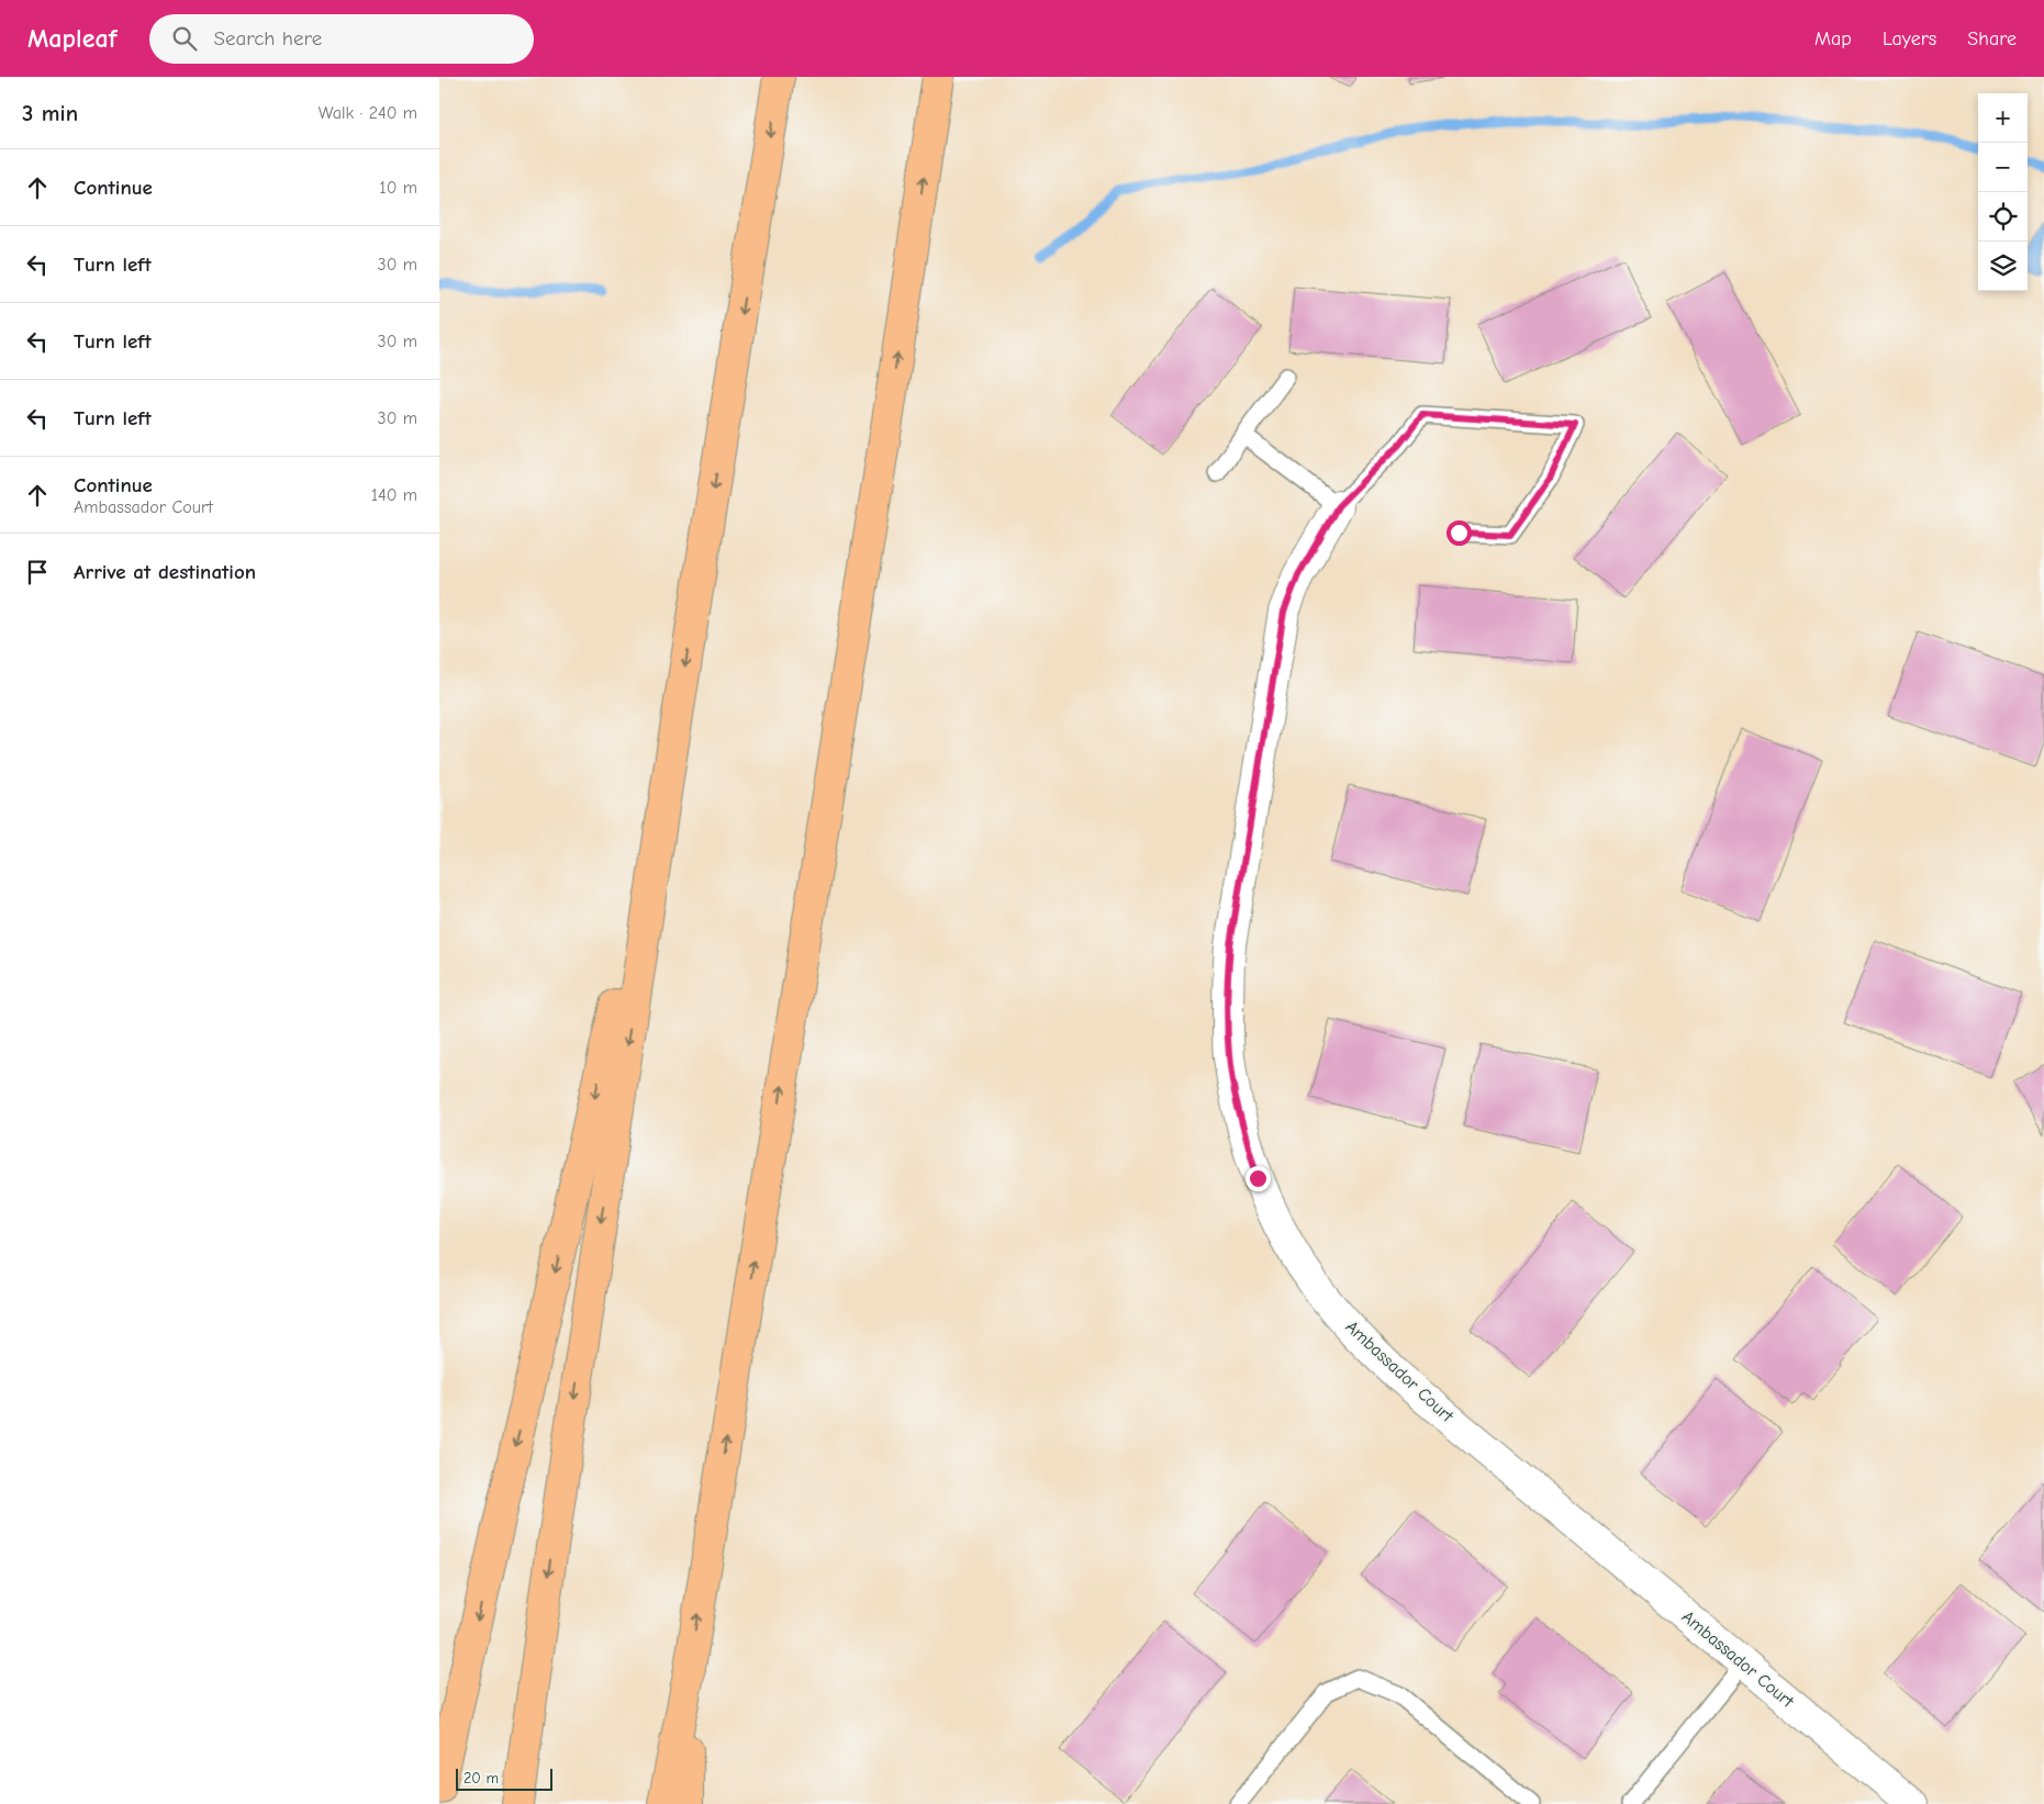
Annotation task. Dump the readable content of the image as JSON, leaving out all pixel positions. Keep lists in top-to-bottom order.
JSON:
{
  "streets": {
    "street": ["Ambassador Court"]
  },
  "scale_bar": "20 m",
  "page": {
    "header": "Mapleaf",
    "search": "Search here",
    "nav": ["Map", "Layers", "Share"],
    "heading": ["3 min", "Walk · 240 m"],
    "map_buttons": ["+", "−"],
    "list": [
      ["Continue", "10 m"],
      ["Turn left", "30 m"],
      ["Turn left", "30 m"],
      ["Turn left", "30 m"],
      ["Continue", "Ambassador Court", "140 m"],
      "Arrive at destination"
    ],
    "scale": "20 m"
  }
}
